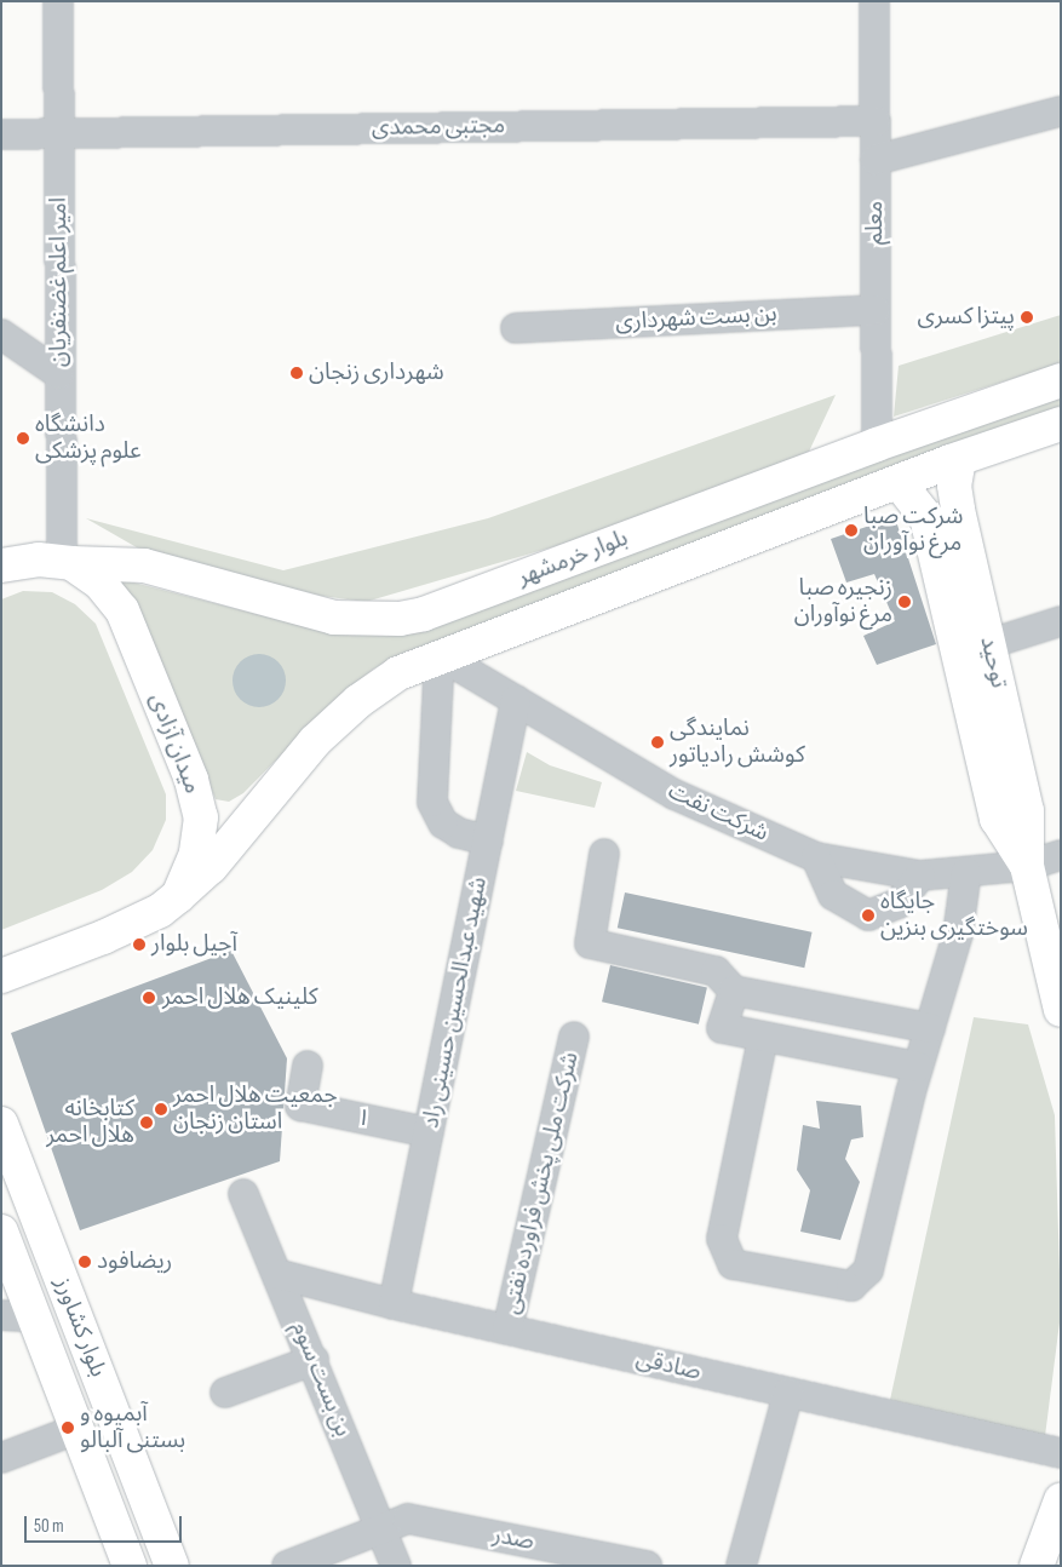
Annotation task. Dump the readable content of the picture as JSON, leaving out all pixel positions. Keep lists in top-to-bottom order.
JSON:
{
  "streets": {
    "main road": [
      "بلوار خرمشهر",
      "توحید",
      "میدان آزادی",
      "بلوار کشاورز"
    ],
    "street": [
      "مجتبی محمدی",
      "معلم",
      "امیر اعلم غضنفریان",
      "بن بست شهرداری",
      "شرکت نفت",
      "شهید عبدالحسین حسینی راد",
      "۱",
      "شرکت ملی پخش فراورده نفتی",
      "صادقی",
      "بن بست سوم",
      "صدر"
    ]
  },
  "crossings": [
    ["مجتبی محمدی", "معلم"],
    ["مجتبی محمدی", "امیر اعلم غضنفریان"],
    ["معلم", "بن بست شهرداری"],
    ["معلم", "بلوار خرمشهر"],
    ["امیر اعلم غضنفریان", "بلوار خرمشهر"],
    ["امیر اعلم غضنفریان", "میدان آزادی"],
    ["بلوار خرمشهر", "توحید"],
    ["بلوار خرمشهر", "میدان آزادی"],
    ["بلوار خرمشهر", "شرکت نفت"],
    ["توحید", "شرکت نفت"],
    ["شرکت نفت", "شهید عبدالحسین حسینی راد"],
    ["شهید عبدالحسین حسینی راد", "۱"],
    ["شهید عبدالحسین حسینی راد", "صادقی"],
    ["شرکت ملی پخش فراورده نفتی", "صادقی"],
    ["صادقی", "بن بست سوم"],
    ["بن بست سوم", "صدر"]
  ],
  "places": [
    "پیتزا کسری",
    "شهرداری زنجان",
    "دانشگاه علوم پزشکی",
    "شرکت صبا مرغ نوآوران",
    "زنجیره صبا مرغ نوآوران",
    "نمایندگی کوشش رادیاتور",
    "جایگاه سوختگیرى بنزین",
    "آجیل بلوار",
    "کلینیک هلال احمر",
    "جمعیت هلال احمر استان زنجان",
    "کتابخانه هلال احمر",
    "ریضافود",
    "آبمیوه و بستنی آلبالو"
  ],
  "scale_bar": "50 m"
}
